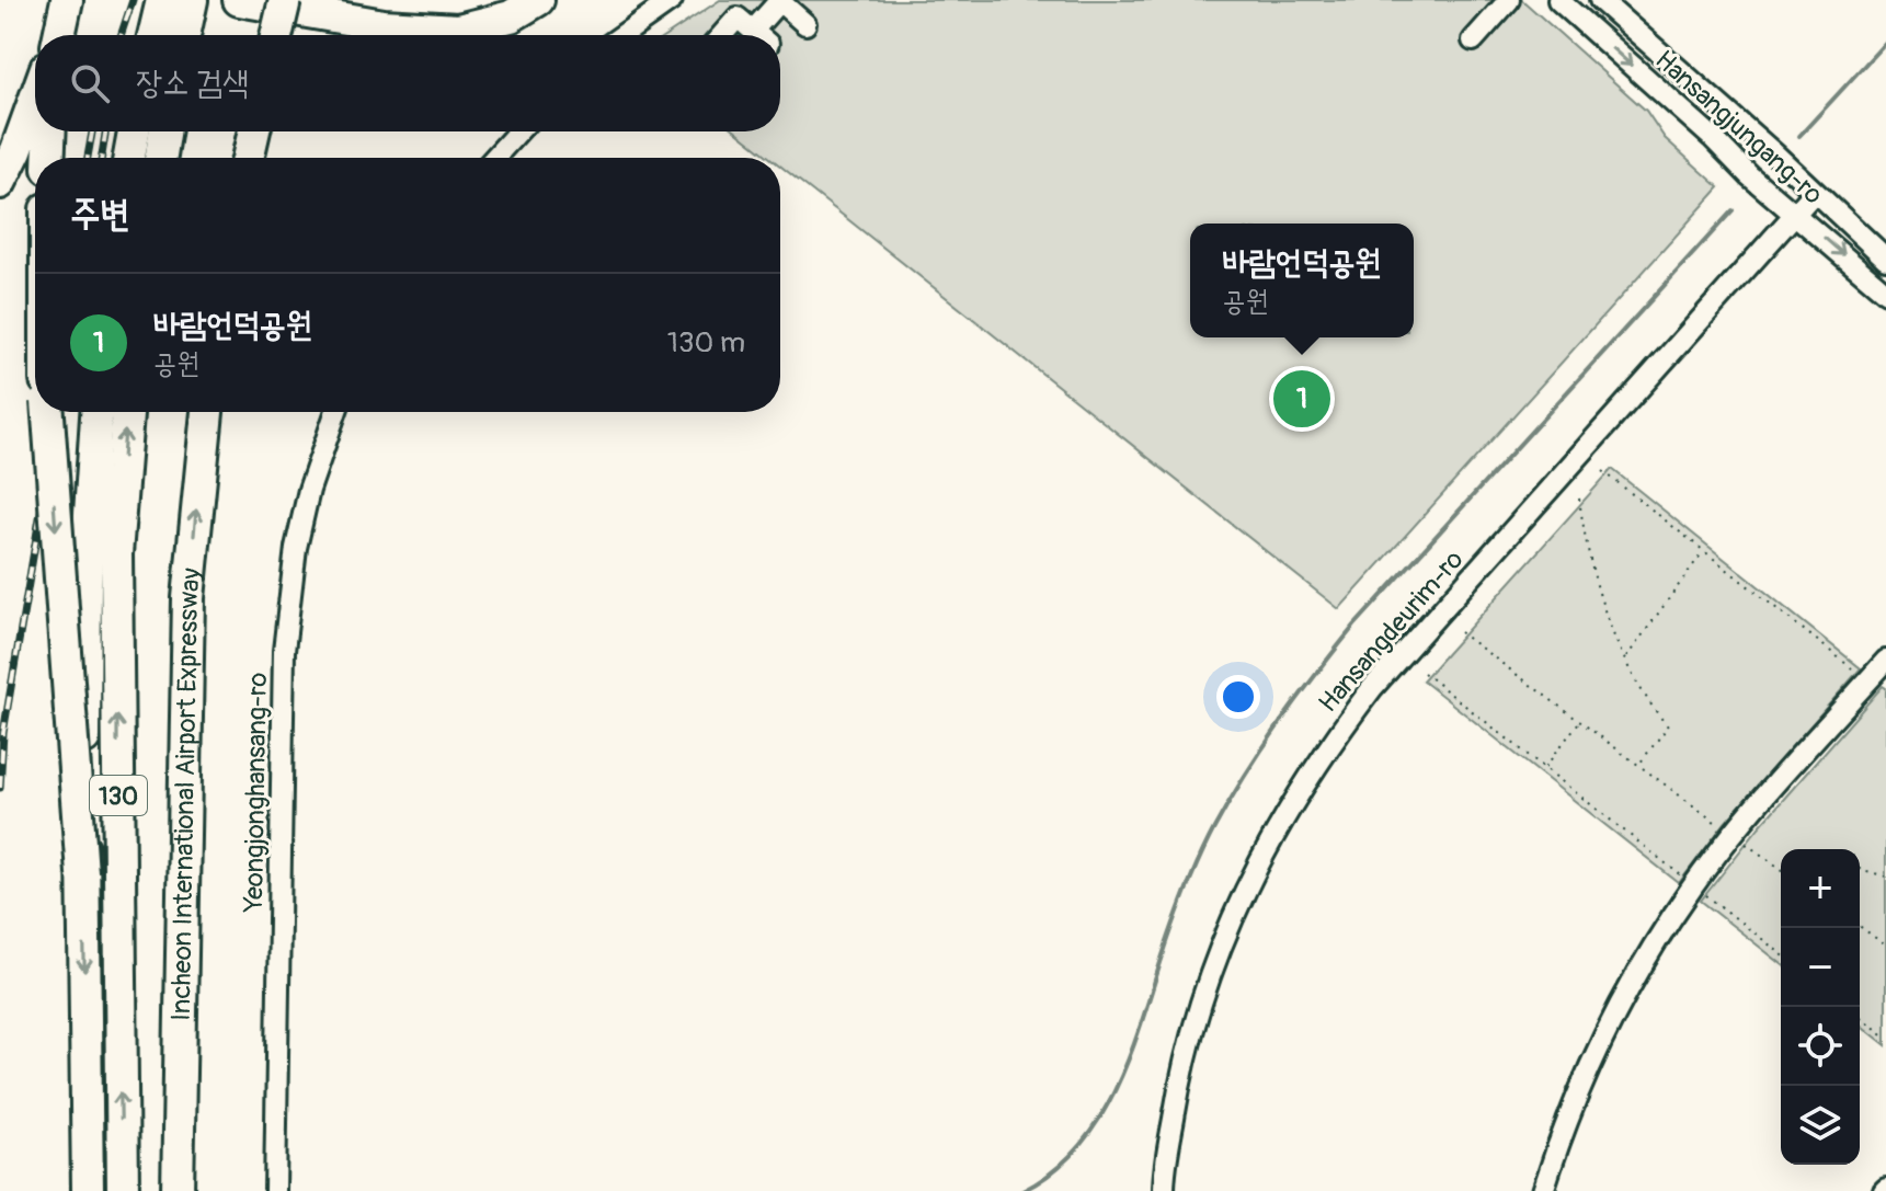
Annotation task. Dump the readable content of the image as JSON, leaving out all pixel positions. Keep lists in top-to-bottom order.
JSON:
{
  "streets": {
    "highway": ["130", "Incheon International Airport Expressway"],
    "street": ["Hansangjungang-ro", "Hansangdeurim-ro", "Yeongjonghansang-ro"]
  },
  "crossings": [
    ["Hansangjungang-ro", "Hansangdeurim-ro"]
  ],
  "page": {
    "search": "장소 검색",
    "heading": "주변",
    "popup": ["바람언덕공원", "공원"],
    "list": [
      {
        "mark": "1",
        "name": "바람언덕공원",
        "note": "공원",
        "value": "130 m"
      }
    ],
    "pins": "1",
    "map_buttons": ["+", "−"]
  }
}
